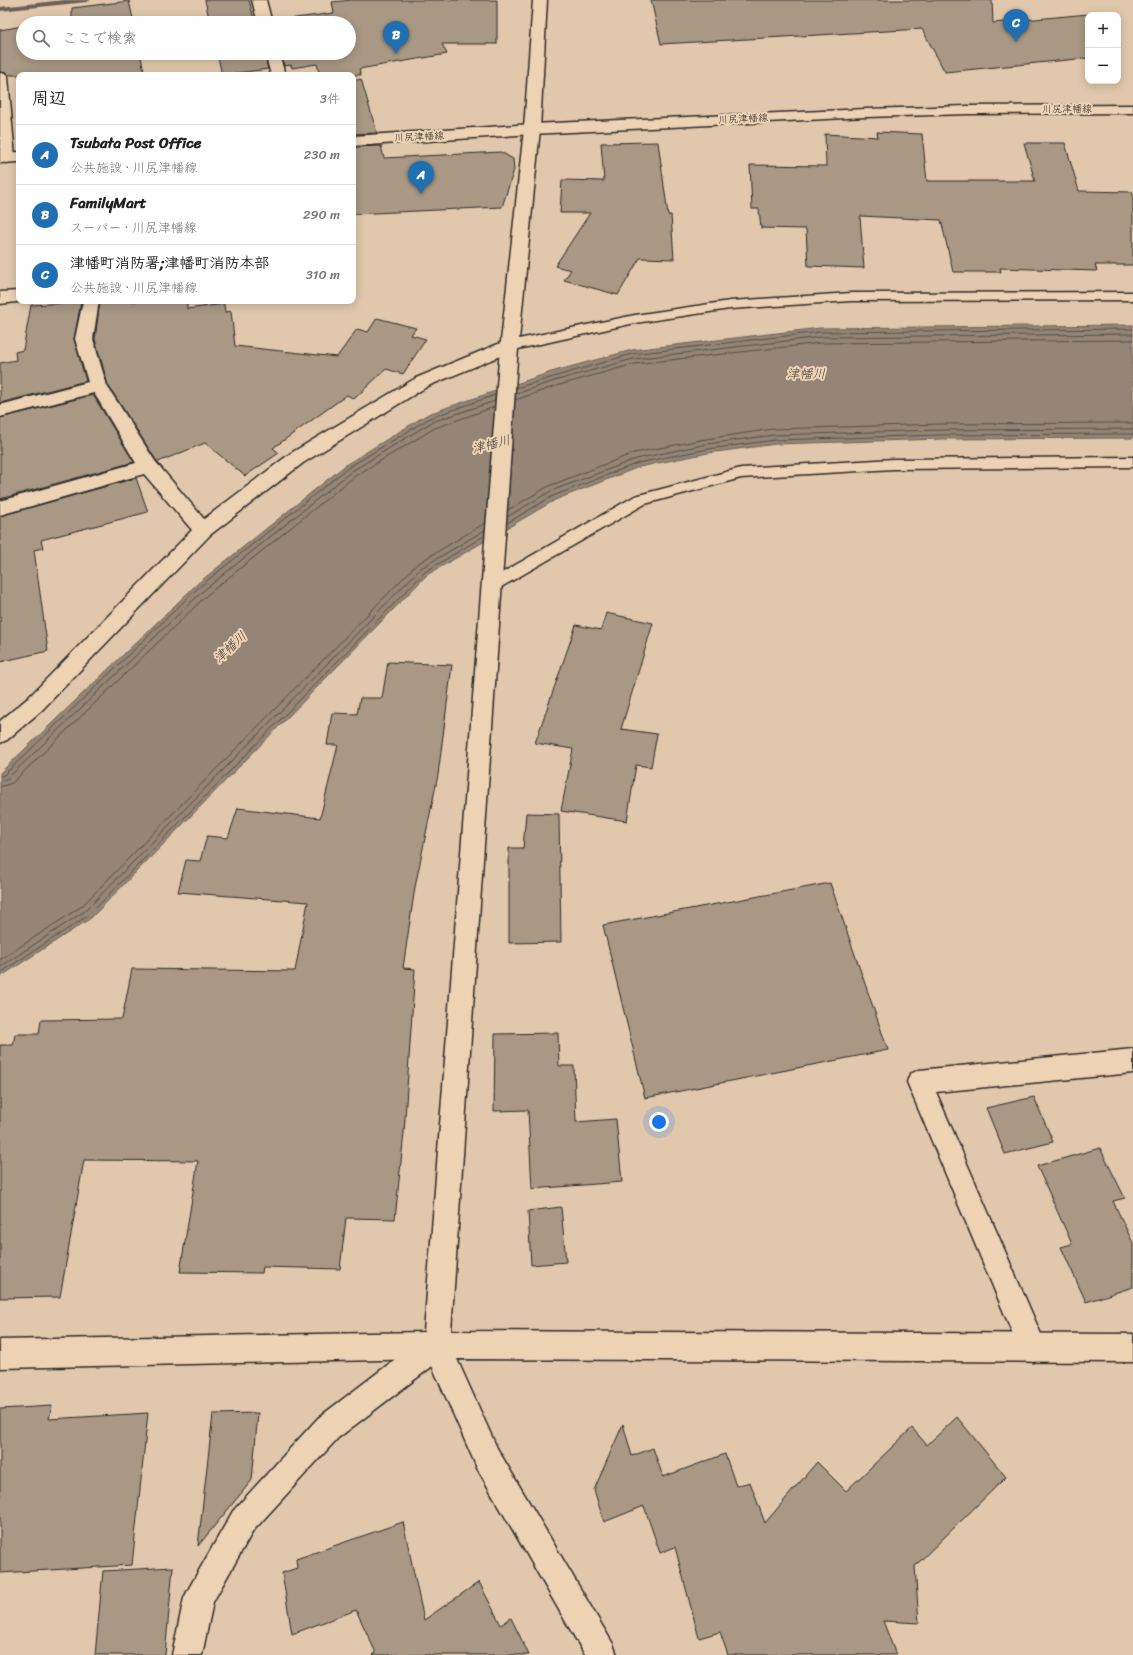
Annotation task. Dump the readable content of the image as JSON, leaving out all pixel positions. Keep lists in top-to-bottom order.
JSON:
{
  "streets": {
    "street": ["川尻津幡線"]
  },
  "water": ["津幡川"],
  "page": {
    "pins": ["C", "B", "A"],
    "map_buttons": ["+", "−"],
    "search": "ここで検索",
    "heading": ["周辺", "3件"],
    "list": [
      {
        "mark": "A",
        "name": "Tsubata Post Office",
        "note": "公共施設 · 川尻津幡線",
        "value": "230 m"
      },
      {
        "mark": "B",
        "name": "FamilyMart",
        "note": "スーパー · 川尻津幡線",
        "value": "290 m"
      },
      {
        "mark": "C",
        "name": "津幡町消防署;津幡町消防本部",
        "note": "公共施設 · 川尻津幡線",
        "value": "310 m"
      }
    ]
  }
}
